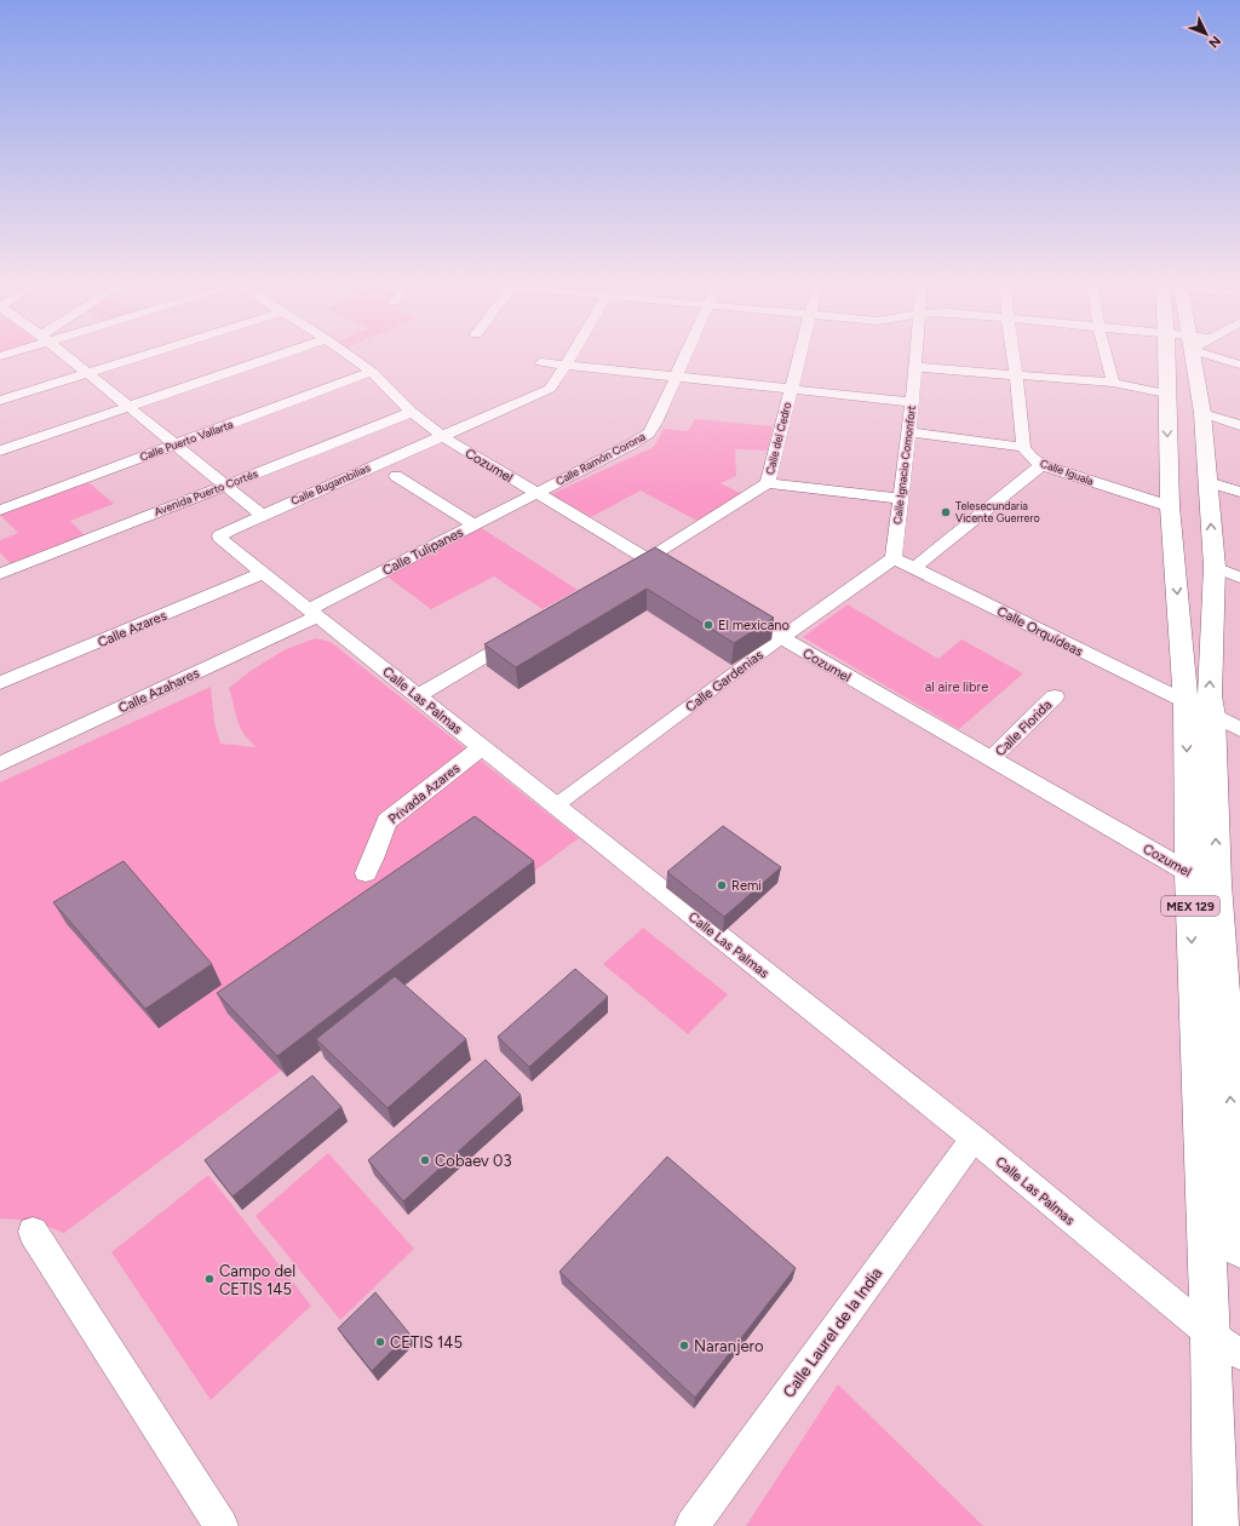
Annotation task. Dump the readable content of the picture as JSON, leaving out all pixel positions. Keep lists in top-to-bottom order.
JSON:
{
  "streets": {
    "main road": ["MEX 129"],
    "street": [
      "Calle del Cedro",
      "Calle Puerto Vallarta",
      "Calle Ramón Corona",
      "Cozumel",
      "Calle Ignacio Comonfort",
      "Calle Iguala",
      "Calle Bugambilias",
      "Avenida Puerto Cortés",
      "Calle Tulipanes",
      "Calle Azares",
      "Calle Orquídeas",
      "Calle Gardenias",
      "Calle Azahares",
      "Calle Las Palmas",
      "Calle Florida",
      "Privada Azares",
      "Calle Laurel de la India"
    ]
  },
  "crossings": [
    ["Calle del Cedro", "Cozumel"],
    ["Calle Puerto Vallarta", "Cozumel"],
    ["Calle Ramón Corona", "Cozumel"],
    ["Calle Ramón Corona", "Calle Tulipanes"],
    ["Cozumel", "Calle Bugambilias"],
    ["Cozumel", "Avenida Puerto Cortés"],
    ["Cozumel", "Calle Tulipanes"],
    ["Cozumel", "Calle Gardenias"],
    ["Cozumel", "Calle Florida"],
    ["Cozumel", "MEX 129"],
    ["Calle Ignacio Comonfort", "Calle Orquídeas"],
    ["Calle Ignacio Comonfort", "Calle Gardenias"],
    ["Calle Iguala", "MEX 129"],
    ["Calle Bugambilias", "Calle Las Palmas"],
    ["Calle Tulipanes", "Calle Azahares"],
    ["Calle Tulipanes", "Calle Las Palmas"],
    ["Calle Azares", "Calle Las Palmas"],
    ["Calle Orquídeas", "Calle Gardenias"],
    ["Calle Orquídeas", "MEX 129"],
    ["Calle Gardenias", "Calle Las Palmas"],
    ["Calle Azahares", "Calle Las Palmas"],
    ["Calle Las Palmas", "Privada Azares"],
    ["Calle Las Palmas", "MEX 129"],
    ["Calle Las Palmas", "Calle Laurel de la India"]
  ],
  "parks": ["al aire libre"],
  "places": [
    "Telesecundaria Vicente Guerrero",
    "El mexicano",
    "Remi",
    "Cobaev 03",
    "Campo del CETIS 145",
    "CETIS 145",
    "Naranjero"
  ],
  "north": "bottom right"
}
